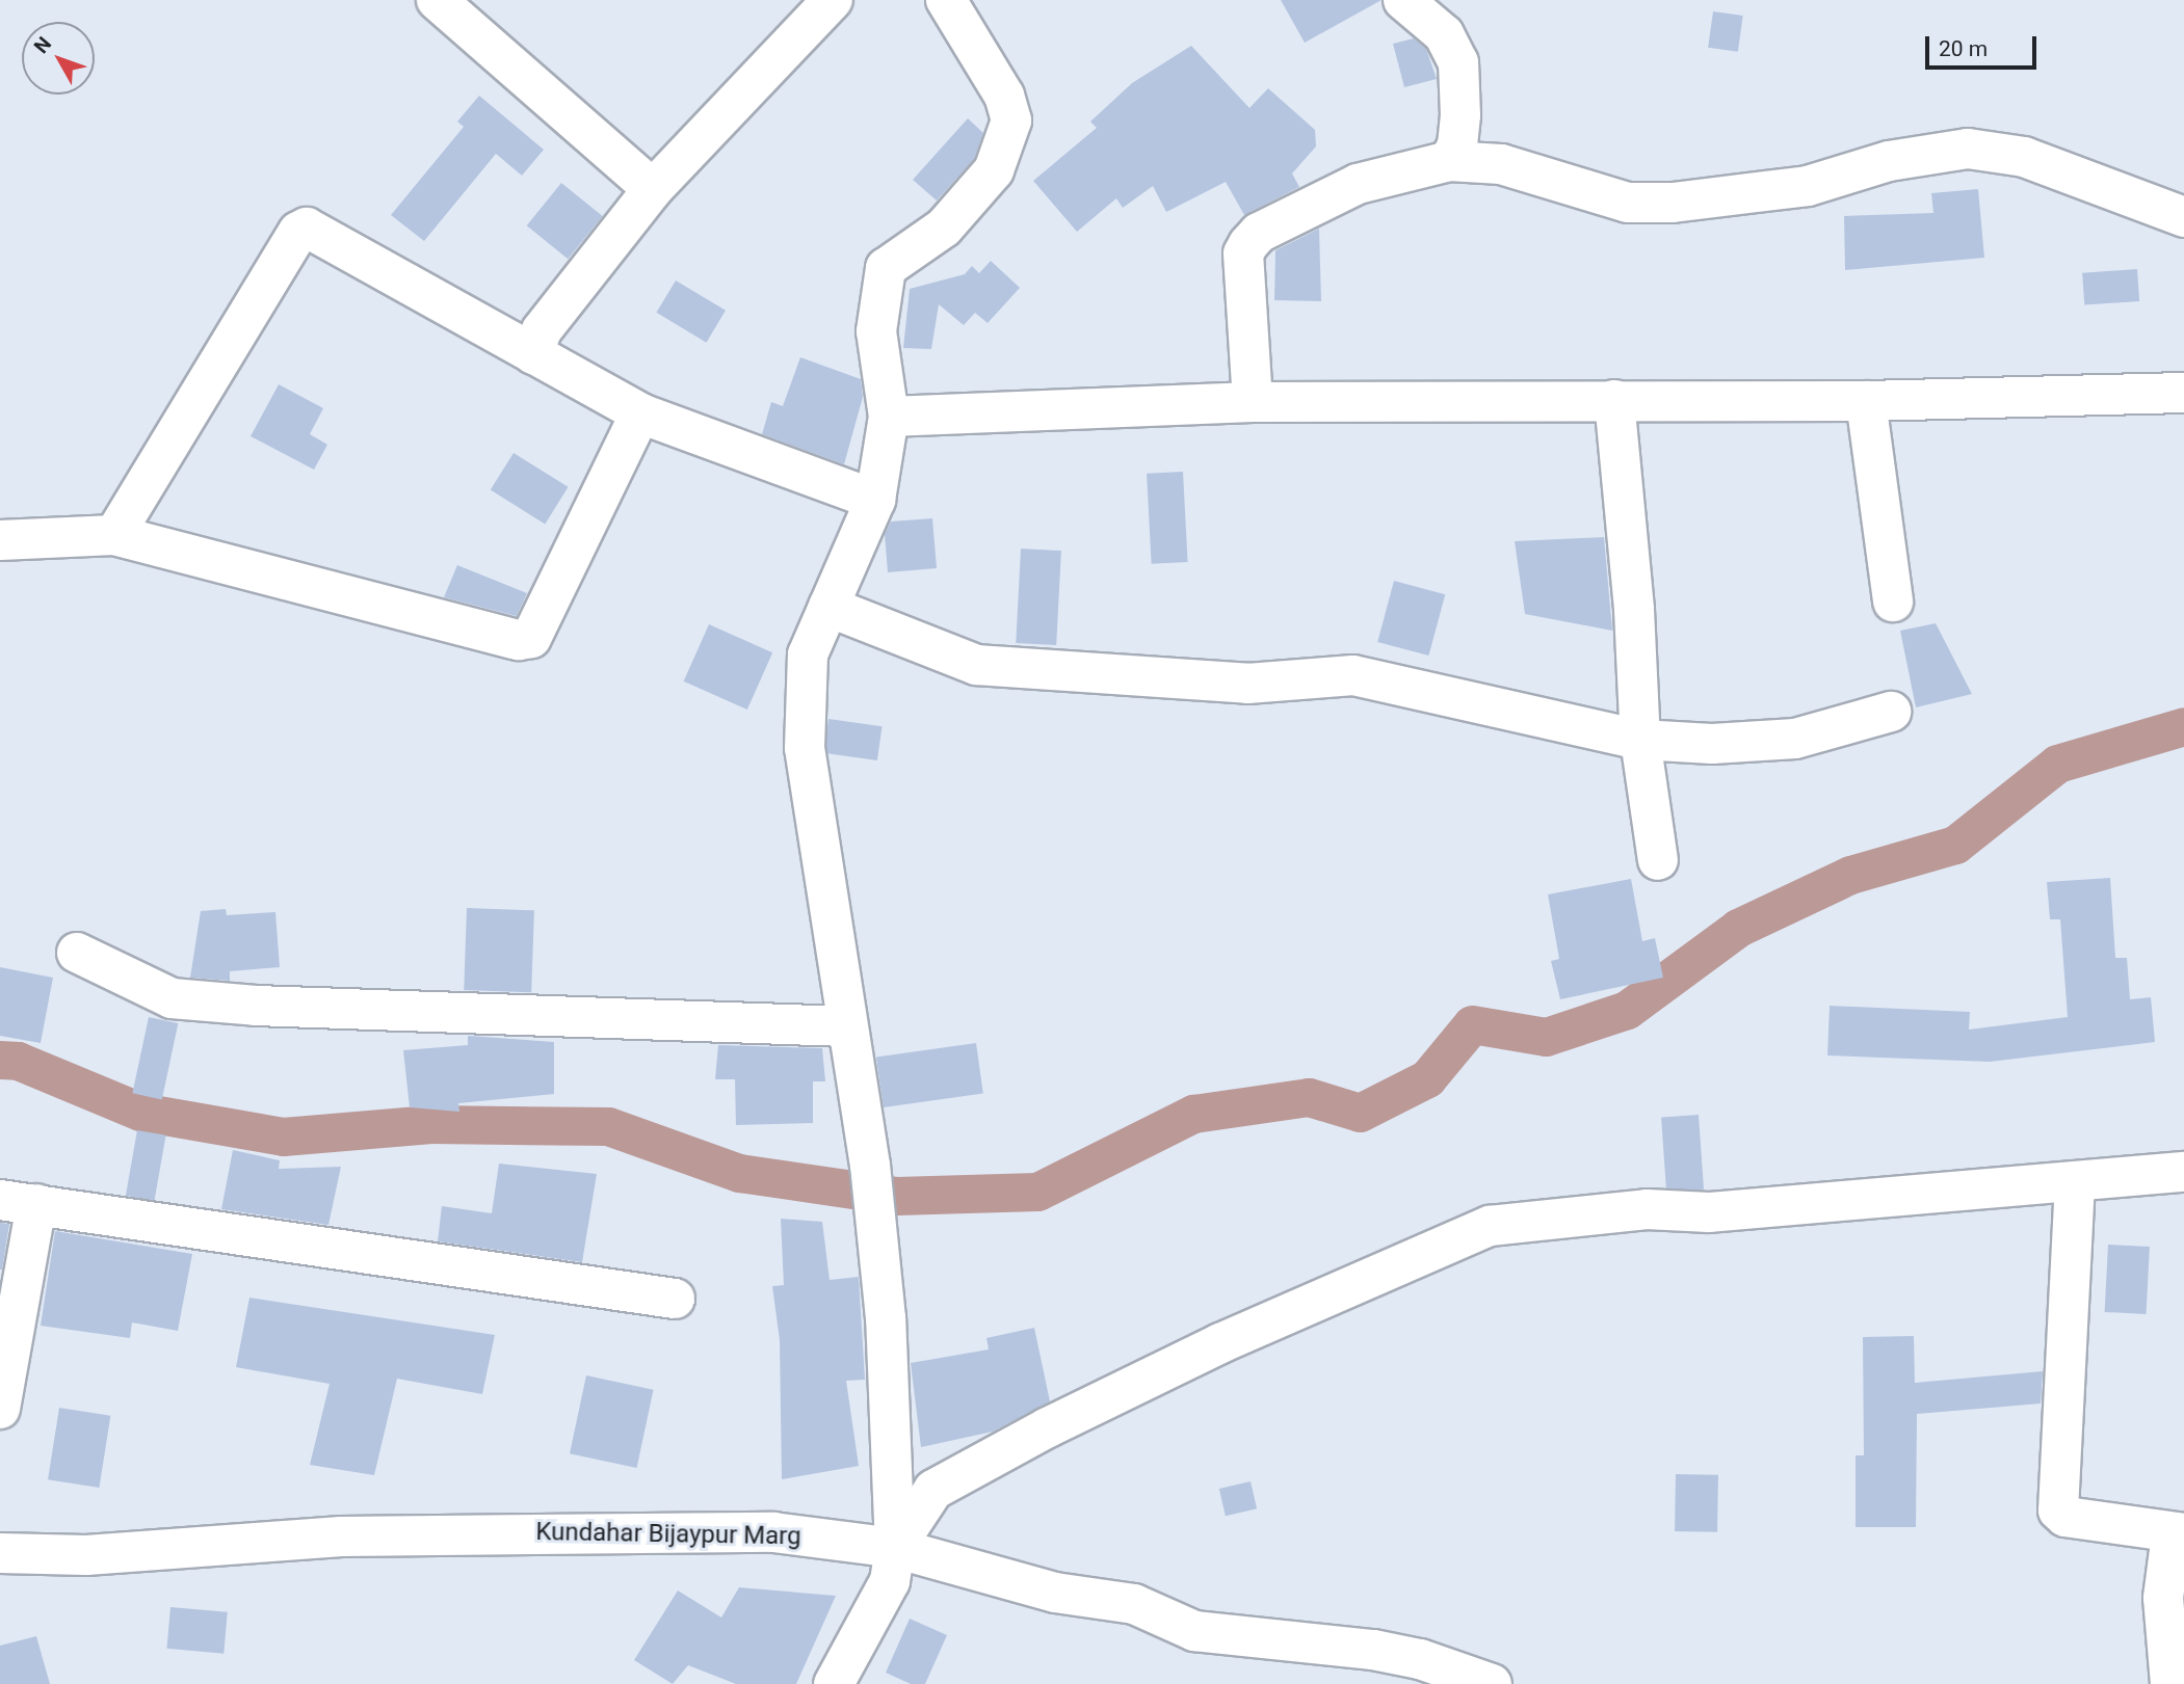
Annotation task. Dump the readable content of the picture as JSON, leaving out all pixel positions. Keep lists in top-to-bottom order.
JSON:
{
  "streets": {
    "street": ["Kundahar Bijaypur Marg"]
  },
  "scale_bar": "20 m",
  "north": "top left"
}
